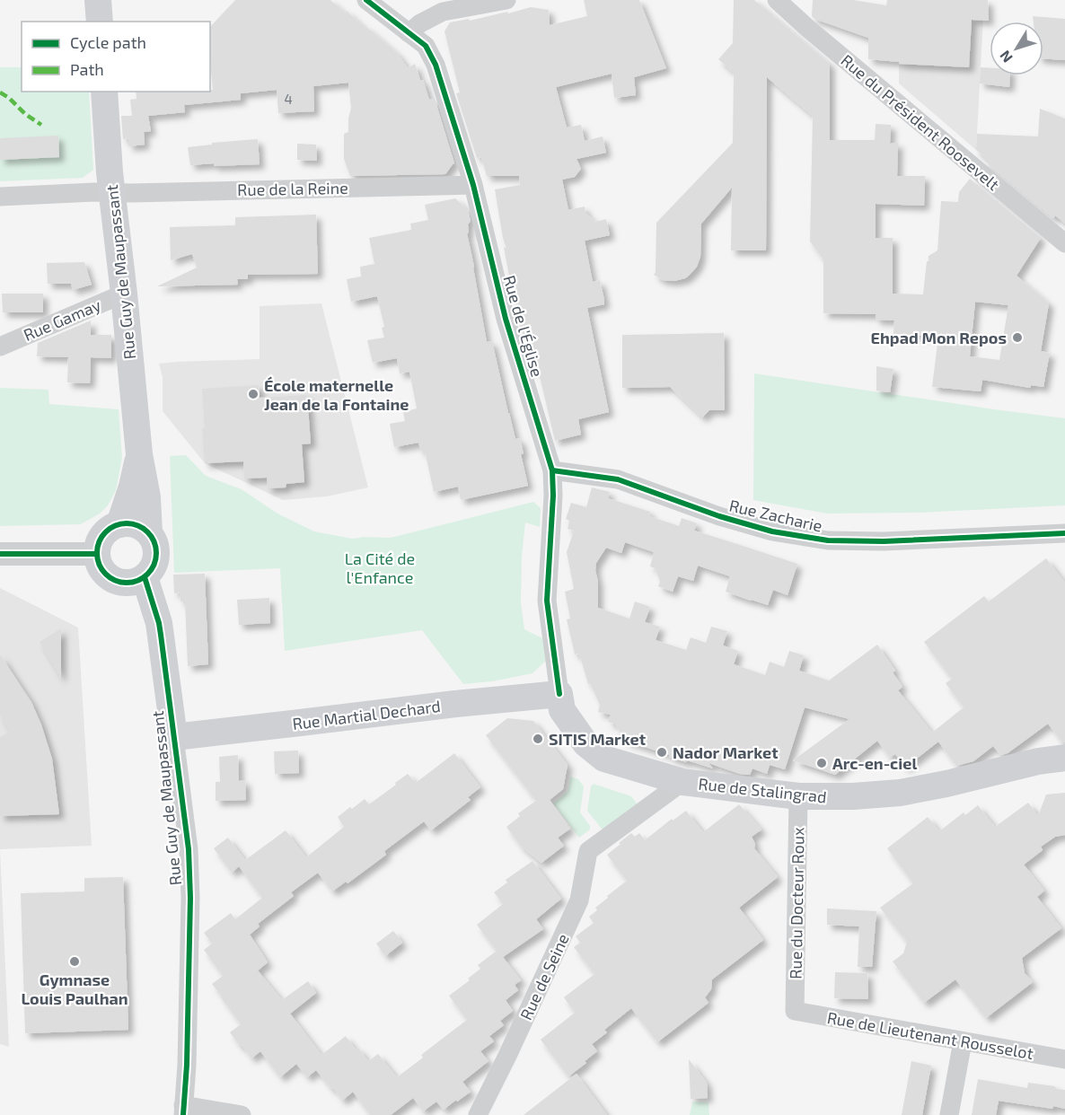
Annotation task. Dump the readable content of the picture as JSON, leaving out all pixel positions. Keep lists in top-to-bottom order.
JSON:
{
  "streets": {
    "main road": ["Rue Guy de Maupassant", "Rue Martial Dechard", "Rue de Stalingrad"],
    "street": [
      "Rue du Président Roosevelt",
      "Rue de la Reine",
      "Rue Gamay",
      "Rue de l'Église",
      "Rue Zacharie",
      "Rue du Docteur Roux",
      "Rue de Seine",
      "Rue de Lieutenant Rousselot"
    ]
  },
  "crossings": [
    ["Rue de la Reine", "Rue Guy de Maupassant"],
    ["Rue de la Reine", "Rue de l'Église"],
    ["Rue Guy de Maupassant", "Rue Gamay"],
    ["Rue Guy de Maupassant", "Rue Martial Dechard"],
    ["Rue de l'Église", "Rue Zacharie"],
    ["Rue de l'Église", "Rue Martial Dechard"],
    ["Rue de l'Église", "Rue de Stalingrad"],
    ["Rue Martial Dechard", "Rue de Stalingrad"],
    ["Rue de Stalingrad", "Rue du Docteur Roux"],
    ["Rue de Stalingrad", "Rue de Seine"],
    ["Rue du Docteur Roux", "Rue de Lieutenant Rousselot"]
  ],
  "parks": ["La Cité de l'Enfance"],
  "places": [
    "Ehpad Mon Repos",
    "École maternelle Jean de la Fontaine",
    "SITIS Market",
    "Nador Market",
    "Arc-en-ciel",
    "Gymnase Louis Paulhan"
  ],
  "house_numbers": ["4"],
  "legend": ["Cycle path", "Path"],
  "north": "bottom left"
}
